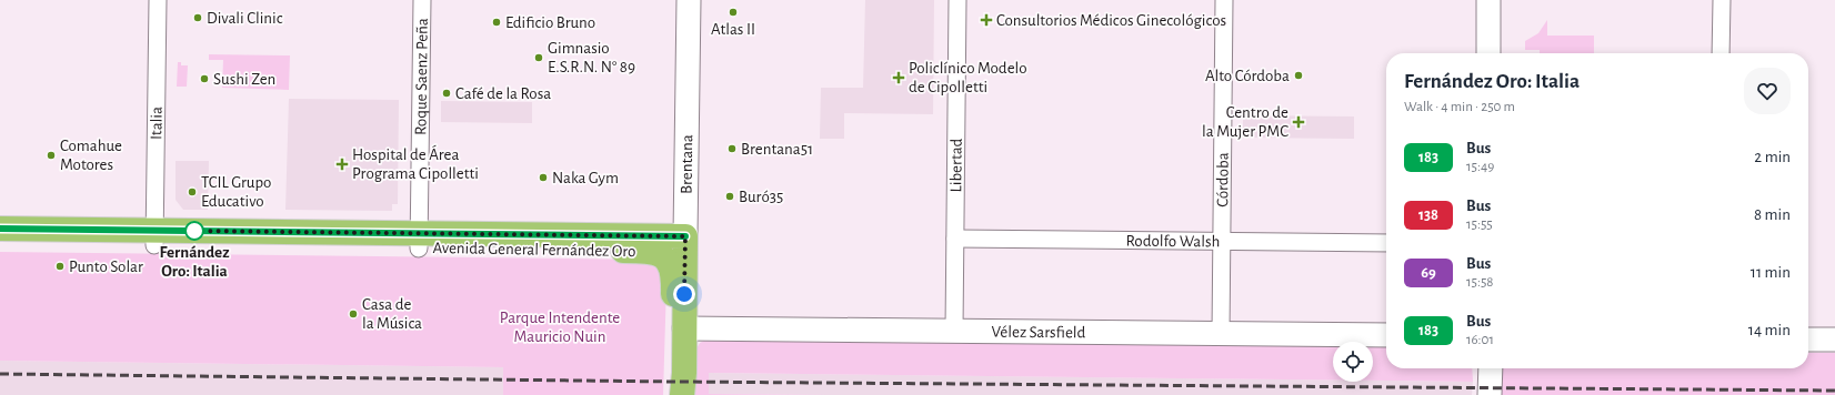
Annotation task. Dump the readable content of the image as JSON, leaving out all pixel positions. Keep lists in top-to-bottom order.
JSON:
{
  "streets": {
    "main road": ["Brentana", "Avenida General Fernández Oro"],
    "street": [
      "Roque Saenz Peña",
      "Italia",
      "Libertad",
      "Córdoba",
      "Rodolfo Walsh",
      "Vélez Sarsfield"
    ]
  },
  "crossings": [
    ["Roque Saenz Peña", "Avenida General Fernández Oro"],
    ["Italia", "Avenida General Fernández Oro"],
    ["Brentana", "Avenida General Fernández Oro"],
    ["Brentana", "Vélez Sarsfield"],
    ["Libertad", "Rodolfo Walsh"],
    ["Libertad", "Vélez Sarsfield"],
    ["Córdoba", "Rodolfo Walsh"],
    ["Córdoba", "Vélez Sarsfield"]
  ],
  "parks": ["Parque Intendente Mauricio Nuin"],
  "places": {
    "other": [
      "Atlas II",
      "Divali Clinic",
      "Edificio Bruno",
      "Gimnasio E.S.R.N. N° 89",
      "Alto Córdoba",
      "Sushi Zen",
      "Café de la Rosa",
      "Brentana51",
      "Comahue Motores",
      "Naka Gym",
      "TCIL Grupo Educativo",
      "Buró35",
      "Fernández Oro: Italia",
      "Punto Solar",
      "Casa de la Música"
    ],
    "health": [
      "Consultorios Médicos Ginecológicos",
      "Policlínico Modelo de Cipolletti",
      "Centro de la Mujer PMC",
      "Hospital de Área Programa Cipolletti"
    ]
  },
  "lines": ["bus line 183"],
  "page": {
    "heading": ["Fernández Oro: Italia", "Walk · 4 min · 250 m"],
    "list": [
      {
        "mark": "183",
        "name": "Bus",
        "note": "15:49",
        "value": "2 min"
      },
      {
        "mark": "138",
        "name": "Bus",
        "note": "15:55",
        "value": "8 min"
      },
      {
        "mark": "69",
        "name": "Bus",
        "note": "15:58",
        "value": "11 min"
      },
      {
        "mark": "183",
        "name": "Bus",
        "note": "16:01",
        "value": "14 min"
      }
    ]
  }
}
